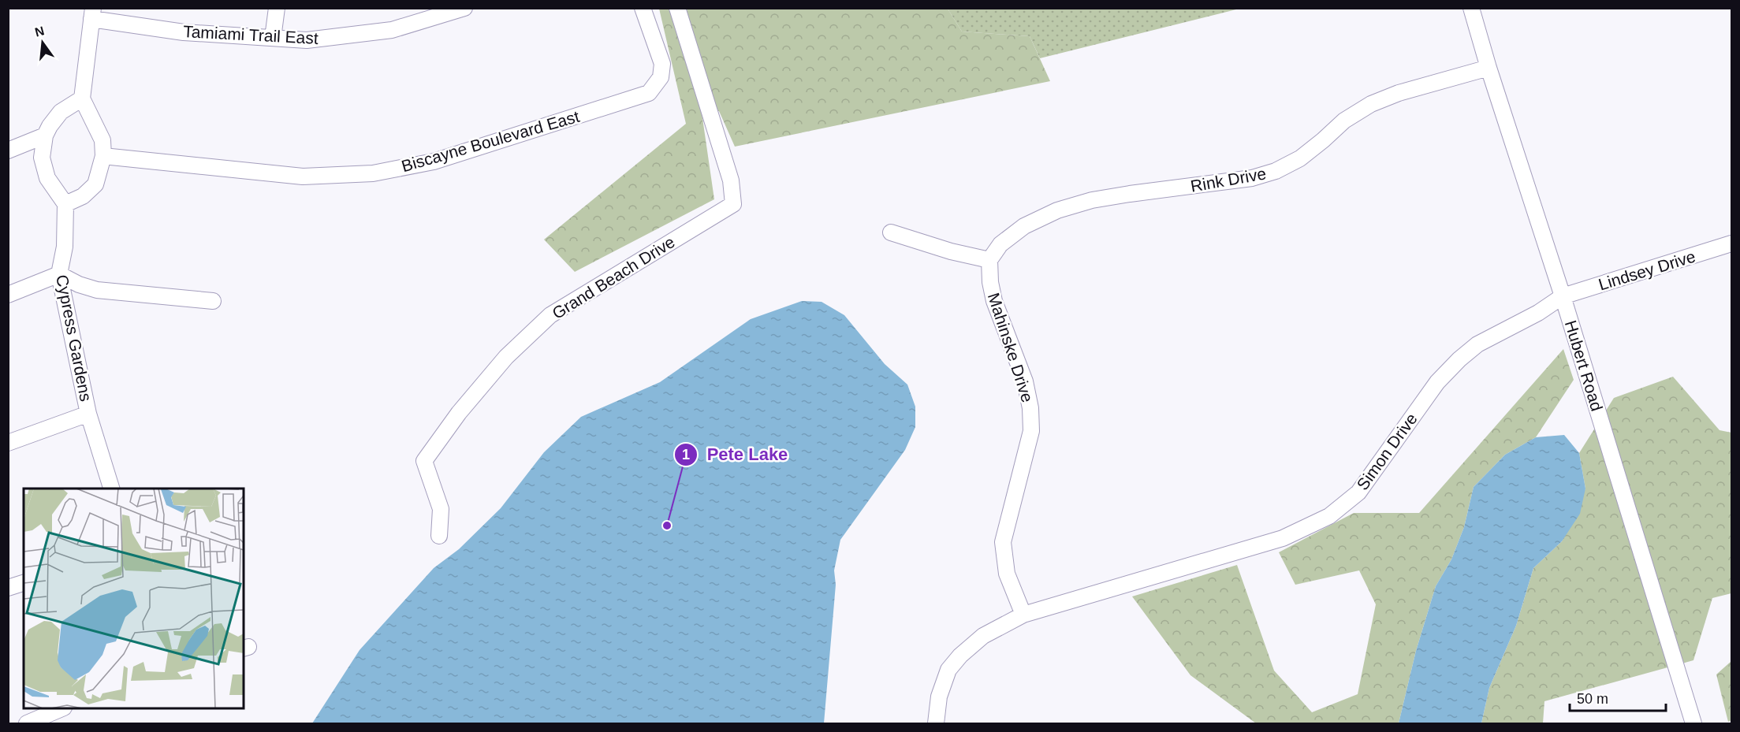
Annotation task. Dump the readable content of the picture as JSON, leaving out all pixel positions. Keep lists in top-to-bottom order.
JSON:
{
  "streets": {
    "street": [
      "Tamiami Trail East",
      "Biscayne Boulevard East",
      "Rink Drive",
      "Lindsey Drive",
      "Grand Beach Drive",
      "Cypress Gardens",
      "Mahinske Drive",
      "Hubert Road",
      "Simon Drive"
    ]
  },
  "crossings": [
    ["Rink Drive", "Mahinske Drive"],
    ["Rink Drive", "Hubert Road"],
    ["Lindsey Drive", "Hubert Road"],
    ["Lindsey Drive", "Simon Drive"],
    ["Mahinske Drive", "Simon Drive"],
    ["Hubert Road", "Simon Drive"]
  ],
  "places": ["Pete Lake"],
  "scale_bar": "50 m",
  "north": "top"
}
